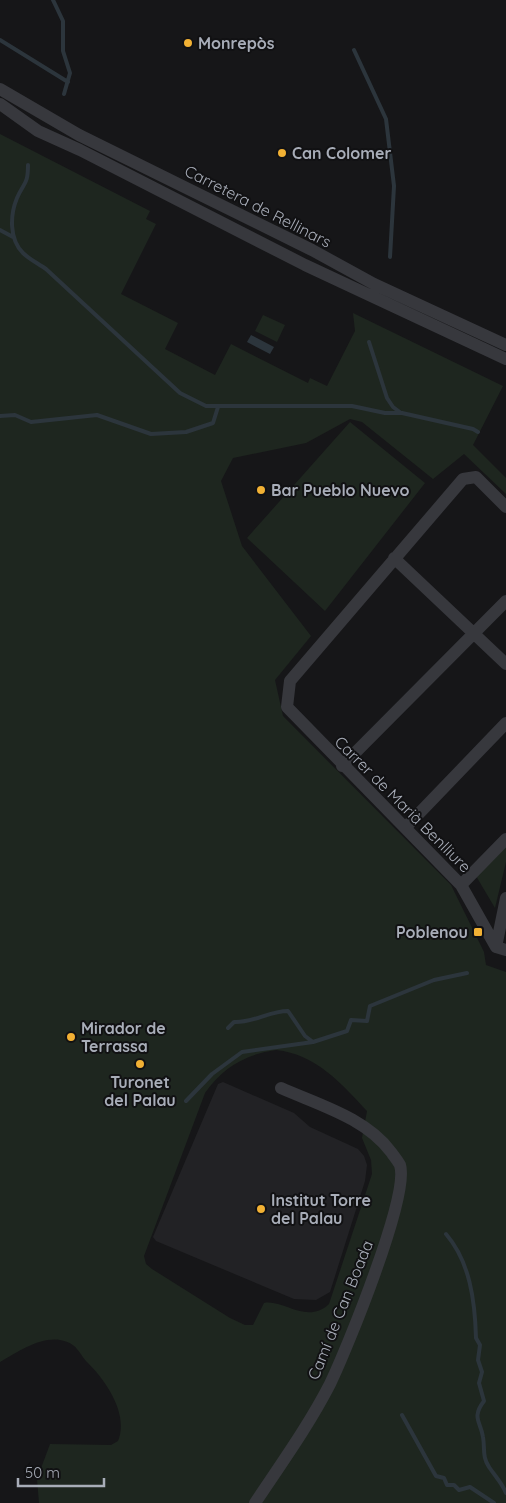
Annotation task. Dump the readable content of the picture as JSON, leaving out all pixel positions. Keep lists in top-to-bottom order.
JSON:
{
  "streets": {
    "street": ["Carretera de Rellinars", "Carrer de Marià Benlliure", "Camí de Can Boada"]
  },
  "places": {
    "other": [
      "Monrepòs",
      "Can Colomer",
      "Bar Pueblo Nuevo",
      "Mirador de Terrassa",
      "Turonet del Palau",
      "Institut Torre del Palau"
    ],
    "transit": ["Poblenou"]
  },
  "scale_bar": "50 m"
}
